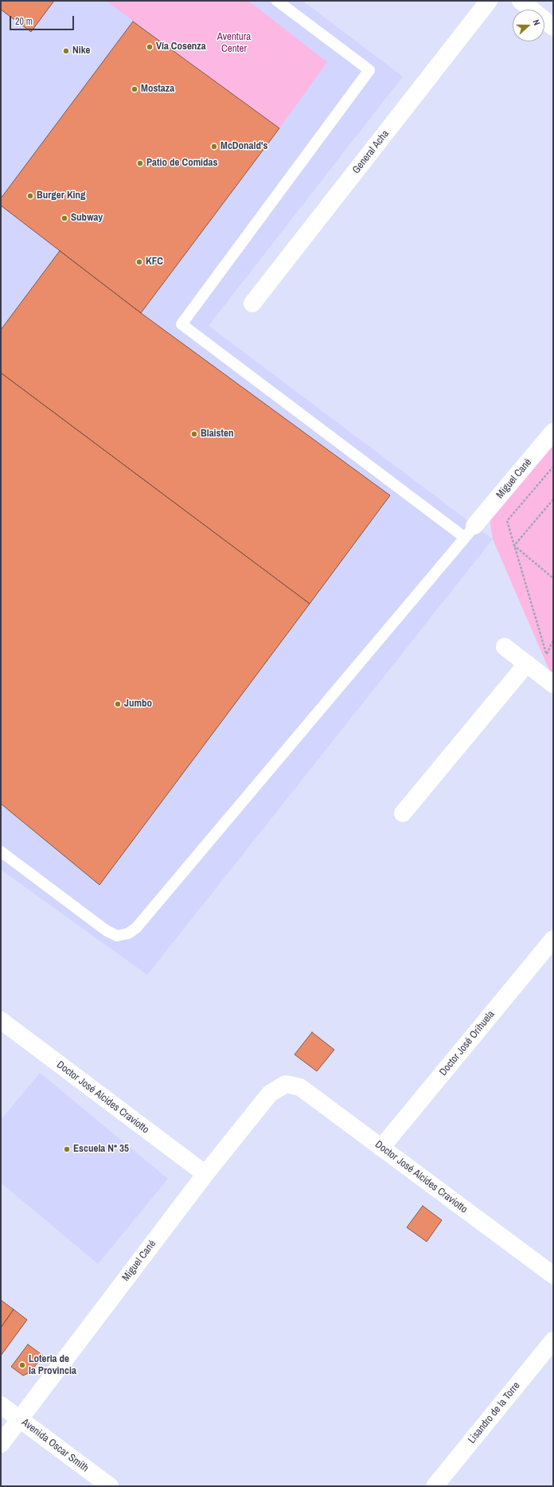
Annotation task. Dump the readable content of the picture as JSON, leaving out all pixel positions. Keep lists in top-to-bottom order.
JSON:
{
  "streets": {
    "street": [
      "General Acha",
      "Miguel Cané",
      "Doctor José Orihuela",
      "Doctor José Alcides Craviotto",
      "Lisandro de la Torre",
      "Avenida Oscar Smith"
    ]
  },
  "crossings": [
    ["Miguel Cané", "Doctor José Alcides Craviotto"],
    ["Miguel Cané", "Avenida Oscar Smith"],
    ["Doctor José Orihuela", "Doctor José Alcides Craviotto"]
  ],
  "parks": ["Aventura Center"],
  "places": [
    "Vía Cosenza",
    "Nike",
    "Mostaza",
    "McDonald's",
    "Patio de Comidas",
    "Burger King",
    "Subway",
    "KFC",
    "Blaisten",
    "Jumbo",
    "Escuela N* 35",
    "Loteria de la Provincia"
  ],
  "scale_bar": "20 m",
  "north": "right"
}
